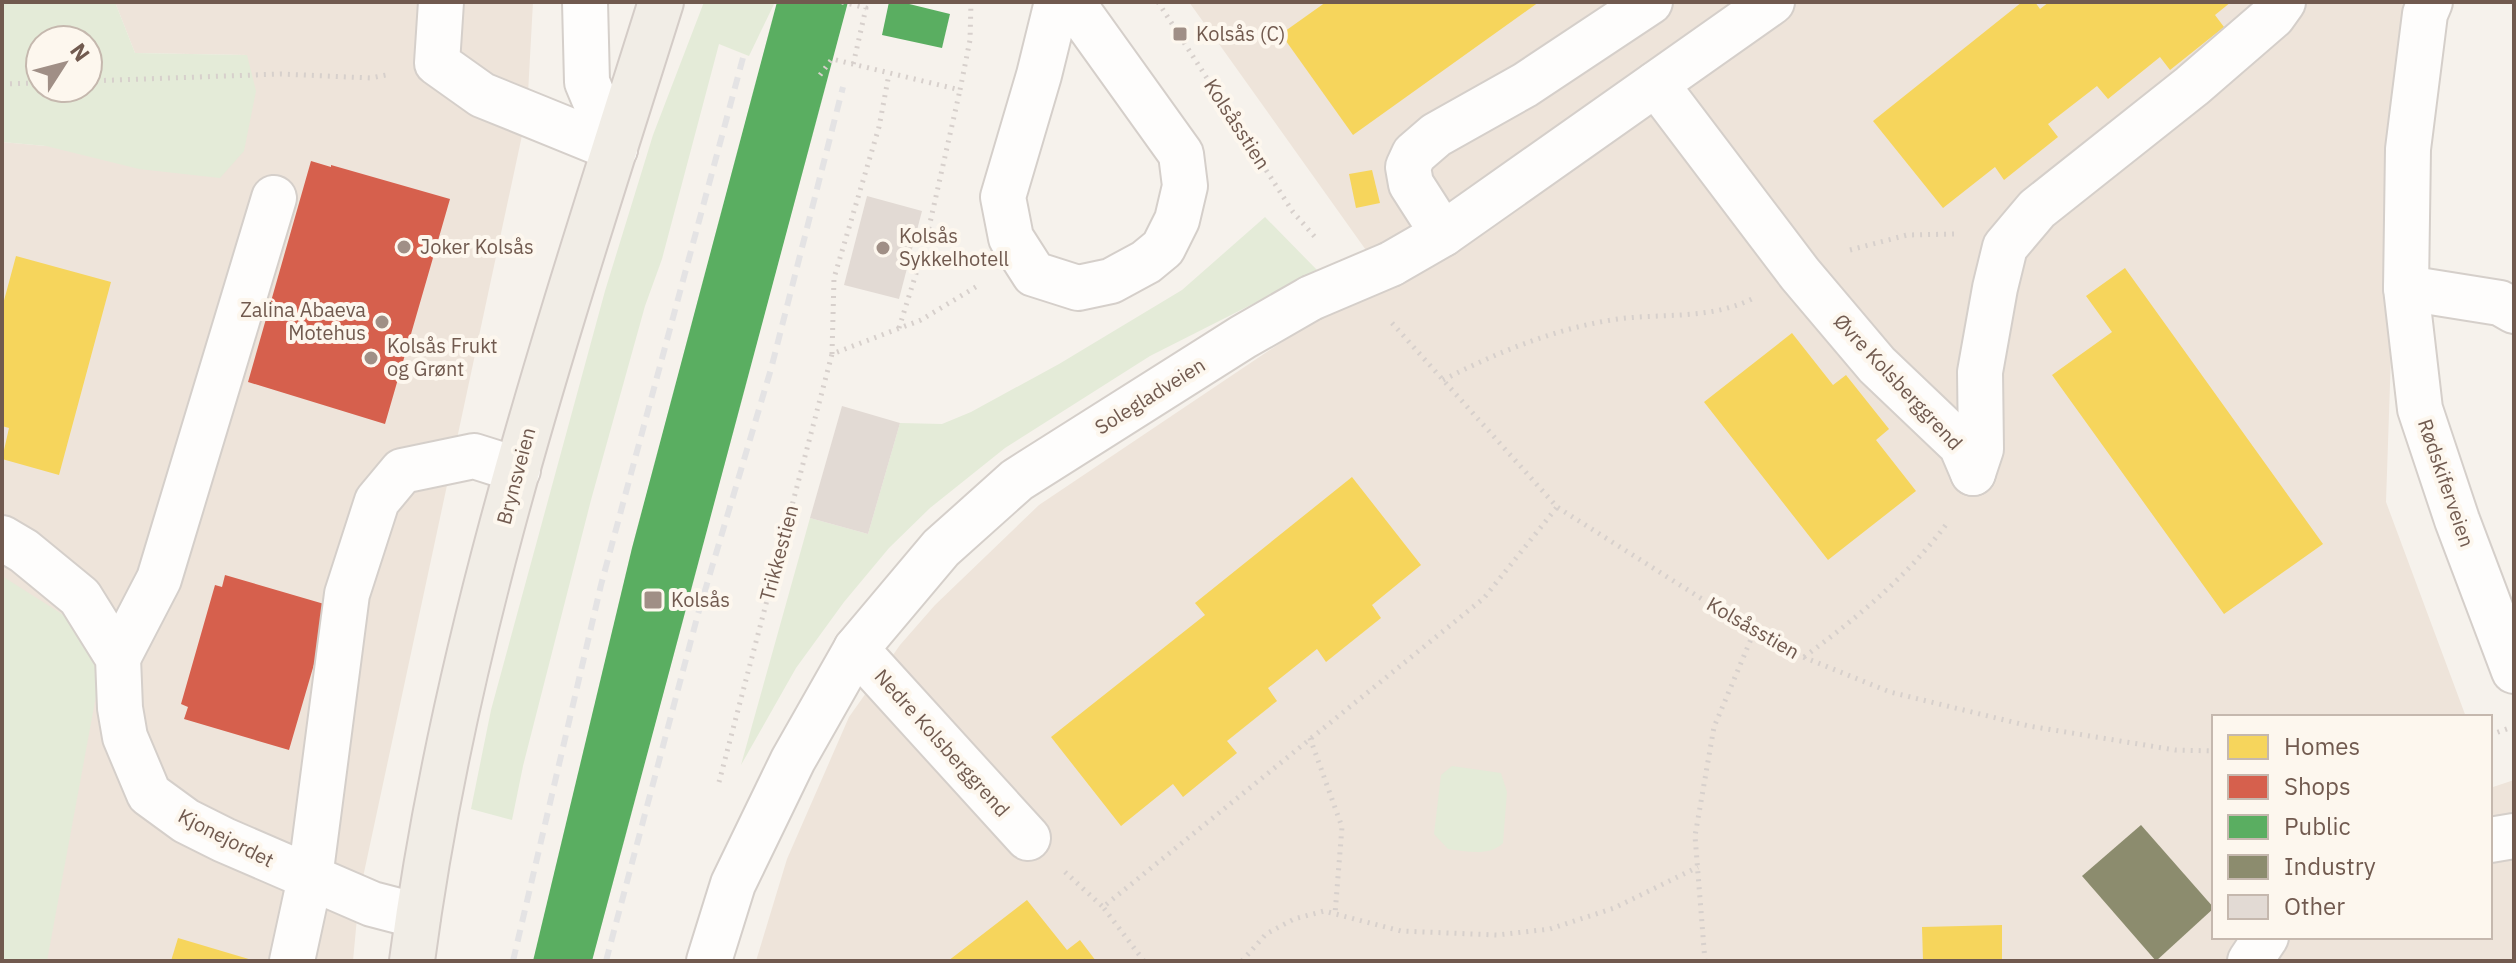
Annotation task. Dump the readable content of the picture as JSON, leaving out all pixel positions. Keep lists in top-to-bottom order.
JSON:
{
  "streets": {
    "main road": ["Brynsveien"],
    "street": [
      "Øvre Kolsberggrend",
      "Solegladveien",
      "Rødskiferveien",
      "Nedre Kolsberggrend",
      "Kjonejordet"
    ],
    "path": ["Kolsåsstien", "Trikkestien"]
  },
  "crossings": [
    ["Øvre Kolsberggrend", "Solegladveien"],
    ["Solegladveien", "Nedre Kolsberggrend"],
    ["Brynsveien", "Kjonejordet"]
  ],
  "places": {
    "transit": ["Kolsås (C)", "Kolsås"],
    "other": [
      "Joker Kolsås",
      "Kolsås Sykkelhotell",
      "Zalina Abaeva Motehus",
      "Kolsås Frukt og Grønt"
    ]
  },
  "legend": [
    "Homes",
    "Shops",
    "Public",
    "Industry",
    "Other"
  ],
  "north": "top right"
}
